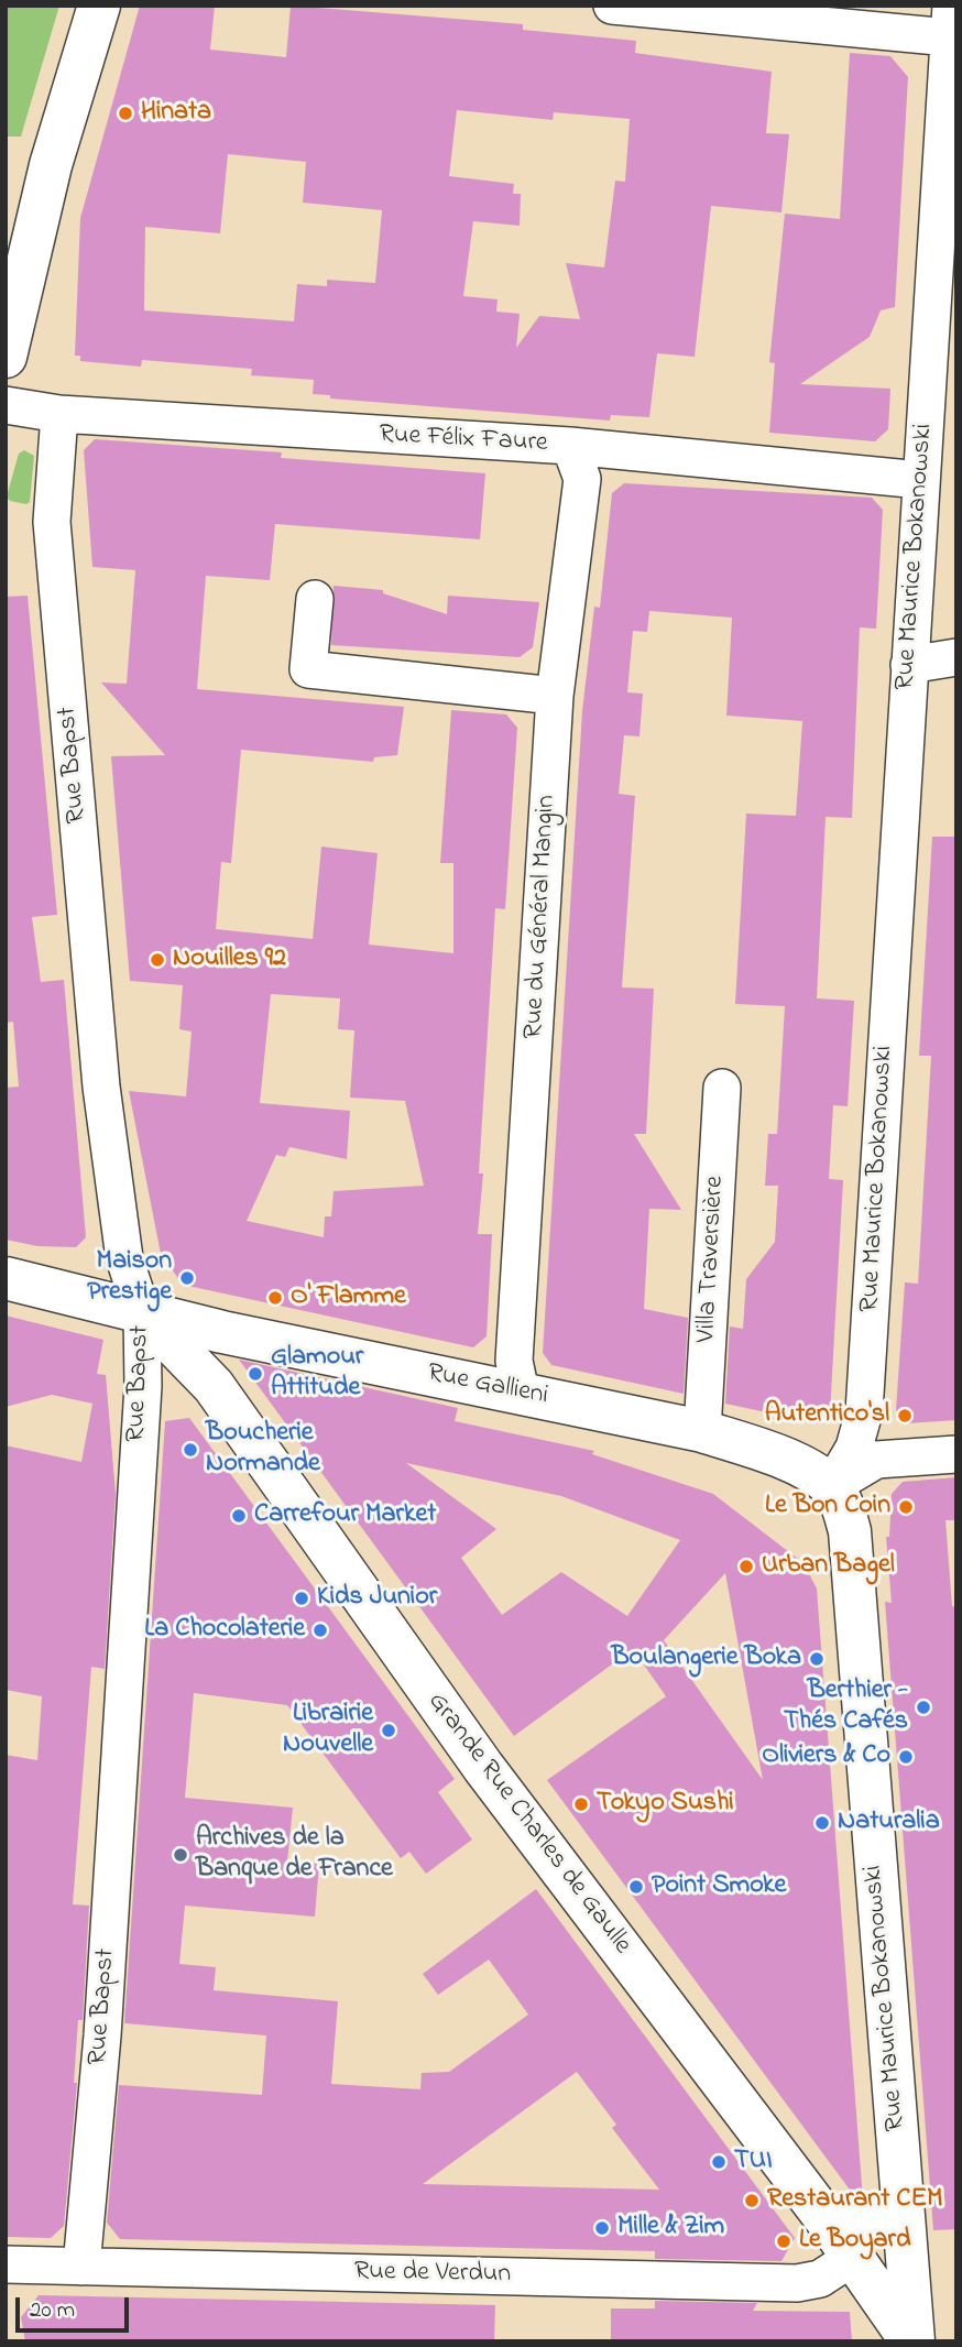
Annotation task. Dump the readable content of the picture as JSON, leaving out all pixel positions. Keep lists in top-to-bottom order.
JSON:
{
  "streets": {
    "main road": ["Rue Maurice Bokanowski", "Rue Gallieni", "Grande Rue Charles de Gaulle"],
    "street": [
      "Rue Félix Faure",
      "Rue Bapst",
      "Rue du Général Mangin",
      "Villa Traversière",
      "Rue de Verdun"
    ]
  },
  "crossings": [
    ["Rue Félix Faure", "Rue Maurice Bokanowski"],
    ["Rue Félix Faure", "Rue Bapst"],
    ["Rue Félix Faure", "Rue du Général Mangin"],
    ["Rue Maurice Bokanowski", "Rue Gallieni"],
    ["Rue Maurice Bokanowski", "Grande Rue Charles de Gaulle"],
    ["Rue Bapst", "Rue Gallieni"],
    ["Rue Bapst", "Grande Rue Charles de Gaulle"],
    ["Rue Bapst", "Rue de Verdun"],
    ["Rue du Général Mangin", "Rue Gallieni"],
    ["Villa Traversière", "Rue Gallieni"],
    ["Rue Gallieni", "Grande Rue Charles de Gaulle"],
    ["Grande Rue Charles de Gaulle", "Rue de Verdun"]
  ],
  "places": [
    "Hinata",
    "Nouilles 92",
    "Maison Prestige",
    "O' Flamme",
    "Glamour Attitude",
    "Autentico'sl",
    "Boucherie Normande",
    "Le Bon Coin",
    "Carrefour Market",
    "Urban Bagel",
    "Kids Junior",
    "La Chocolaterie",
    "Boulangerie Boka",
    "Berthier - Thés Cafés",
    "Librairie Nouvelle",
    "Oliviers & Co",
    "Tokyo Sushi",
    "Naturalia",
    "Archives de la Banque de France",
    "Point Smoke",
    "TUI",
    "Restaurant CEM",
    "Mille & Zim",
    "Le Boyard"
  ],
  "scale_bar": "20 m"
}
